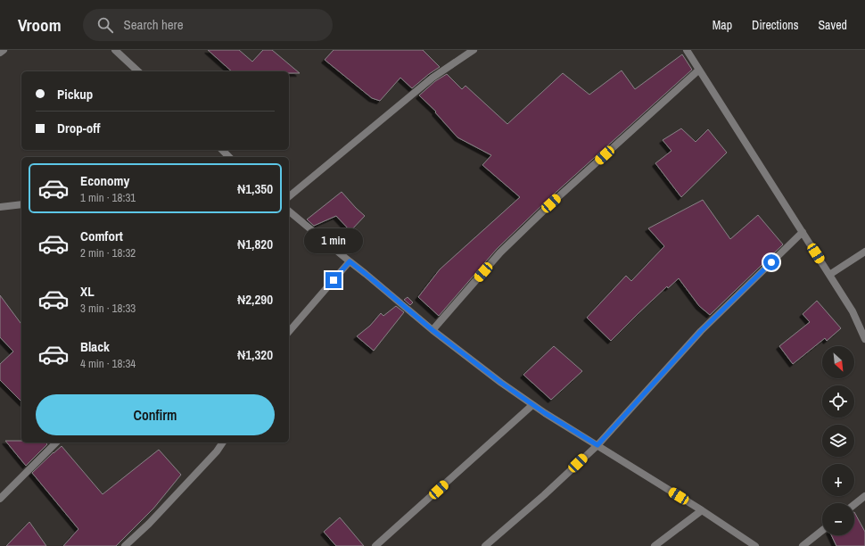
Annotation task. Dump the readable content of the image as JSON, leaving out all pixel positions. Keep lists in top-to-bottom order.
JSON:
{
  "north": "bottom right",
  "page": {
    "header": "Vroom",
    "search": "Search here",
    "nav": ["Map", "Directions", "Saved"],
    "banner": ["Pickup", "Drop-off"],
    "list": [
      {
        "name": "Economy",
        "note": "1 min · 18:31",
        "value": "₦1,350"
      },
      {
        "name": "Comfort",
        "note": "2 min · 18:32",
        "value": "₦1,820"
      },
      {
        "name": "XL",
        "note": "3 min · 18:33",
        "value": "₦2,290"
      },
      {
        "name": "Black",
        "note": "4 min · 18:34",
        "value": "₦1,320"
      }
    ],
    "bubble": "1 min",
    "map_buttons": ["+", "−"],
    "buttons": "Confirm"
  }
}
